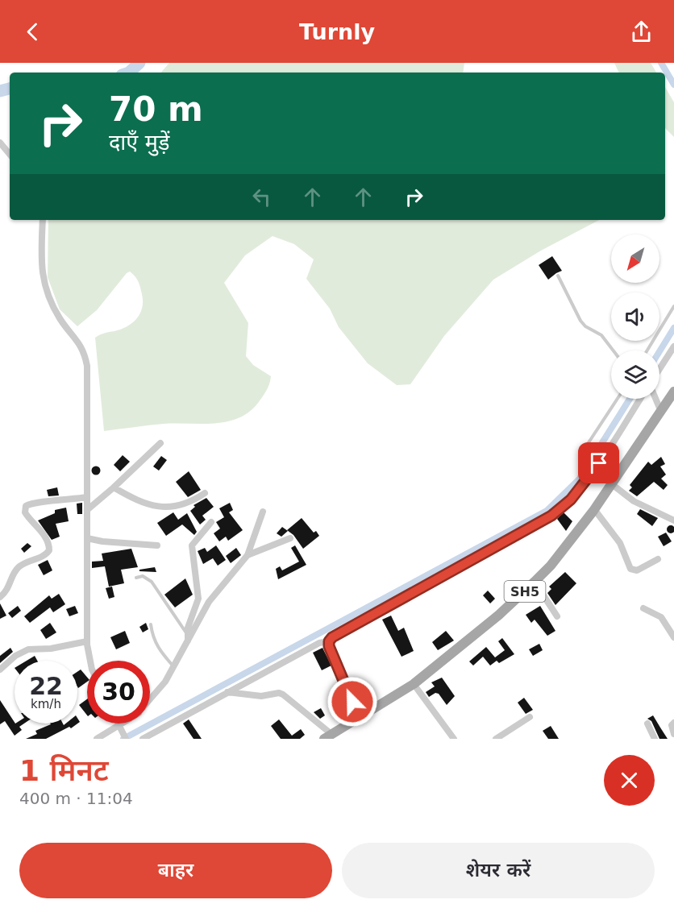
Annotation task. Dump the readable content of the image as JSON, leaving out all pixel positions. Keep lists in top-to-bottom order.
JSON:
{
  "streets": {
    "main road": ["SH5"]
  },
  "north": "bottom left",
  "page": {
    "header": "Turnly",
    "turn": ["70 m", "दाएँ मुड़ें"],
    "speed": "22 km/h",
    "limit": "30",
    "heading": ["1 मिनट", "400 m · 11:04"],
    "buttons": ["बाहर", "शेयर करें"]
  }
}
